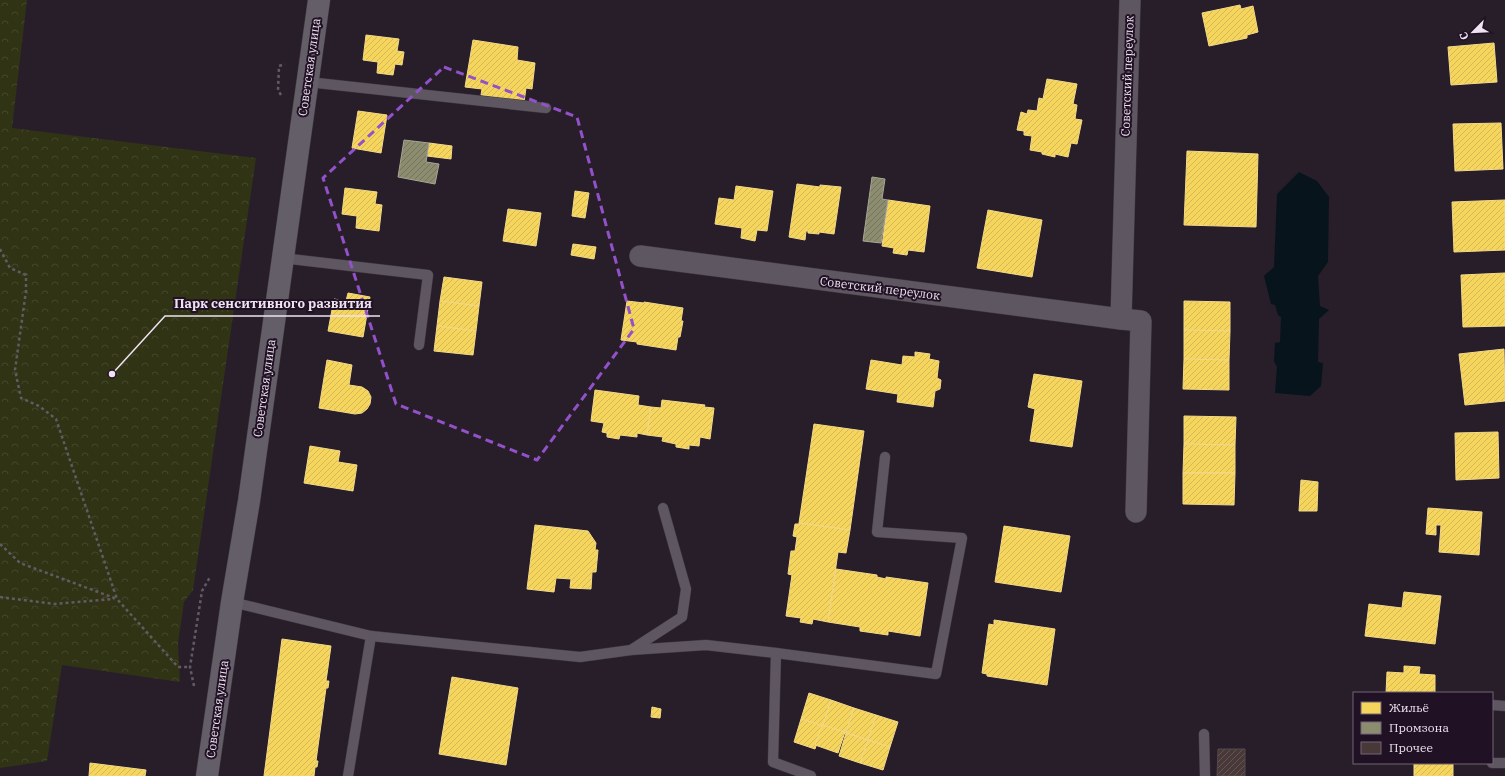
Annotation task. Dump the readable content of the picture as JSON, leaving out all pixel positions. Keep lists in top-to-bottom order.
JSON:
{
  "streets": {
    "main road": ["Советская улица"],
    "street": ["Советский переулок"]
  },
  "places": ["Парк сенситивного развития"],
  "legend": ["Жильё", "Промзона", "Прочее"],
  "north": "bottom left"
}
